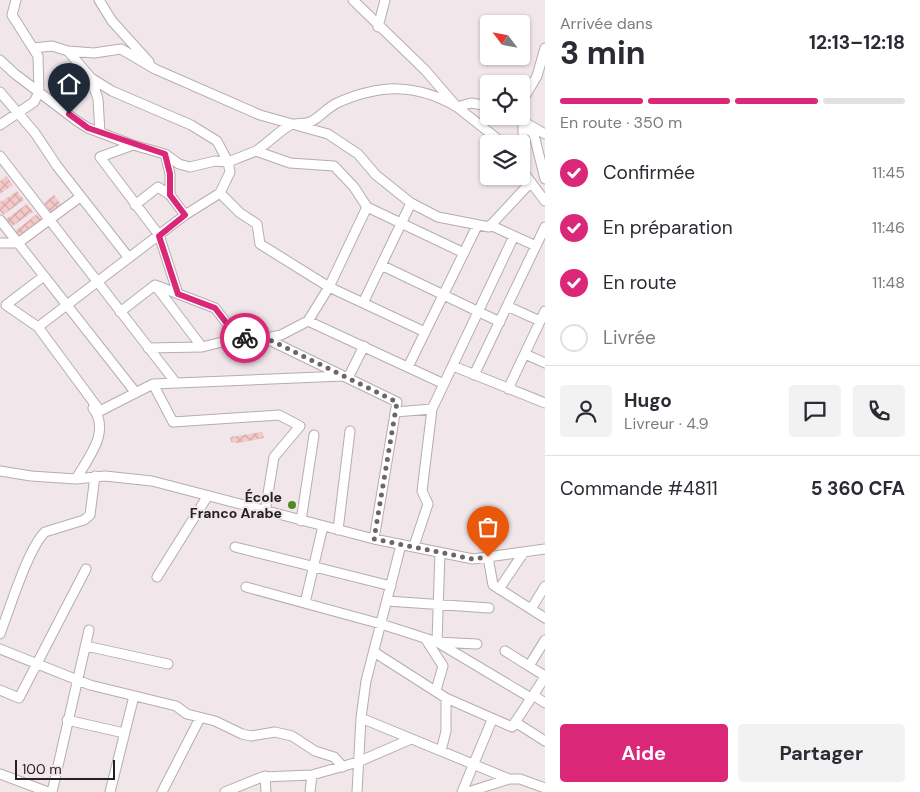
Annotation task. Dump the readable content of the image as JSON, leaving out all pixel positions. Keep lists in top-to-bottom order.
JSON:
{
  "places": ["École Franco Arabe"],
  "scale_bar": "100 m",
  "north": "top left",
  "page": {
    "heading": ["3 min", "Arrivée dans", "12:13–12:18"],
    "panel": [
      "Hugo",
      "Livreur · 4.9",
      "Commande #4811",
      "5 360 CFA"
    ],
    "bar": "En route · 350 m",
    "list": [
      ["Confirmée", "11:45"],
      ["En préparation", "11:46"],
      ["En route", "11:48"],
      "Livrée"
    ],
    "buttons": ["Aide", "Partager"],
    "scale": "100 m"
  }
}
